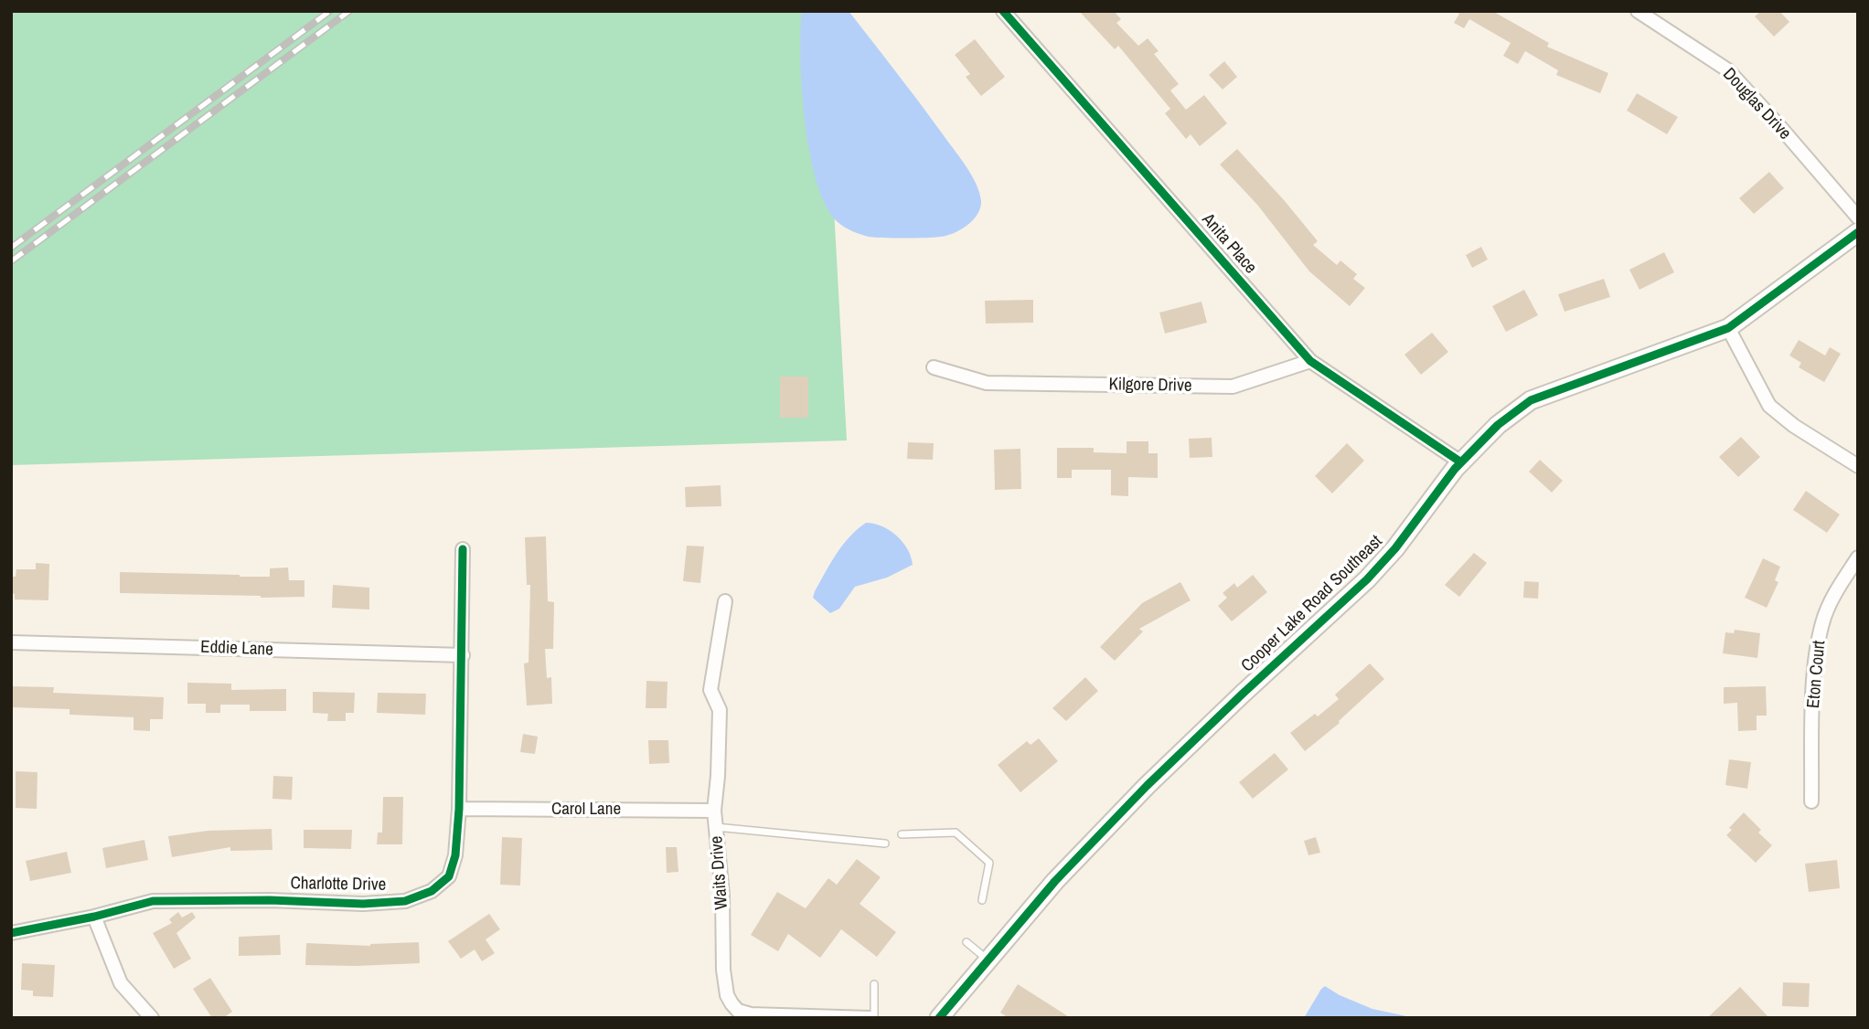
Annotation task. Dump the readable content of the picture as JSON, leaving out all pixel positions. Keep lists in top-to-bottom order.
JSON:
{
  "streets": {
    "street": [
      "Douglas Drive",
      "Anita Place",
      "Kilgore Drive",
      "Cooper Lake Road Southeast",
      "Eddie Lane",
      "Eton Court",
      "Carol Lane",
      "Waits Drive",
      "Charlotte Drive"
    ]
  },
  "crossings": [
    ["Anita Place", "Kilgore Drive"],
    ["Anita Place", "Cooper Lake Road Southeast"],
    ["Eddie Lane", "Charlotte Drive"],
    ["Carol Lane", "Waits Drive"],
    ["Carol Lane", "Charlotte Drive"]
  ]
}
